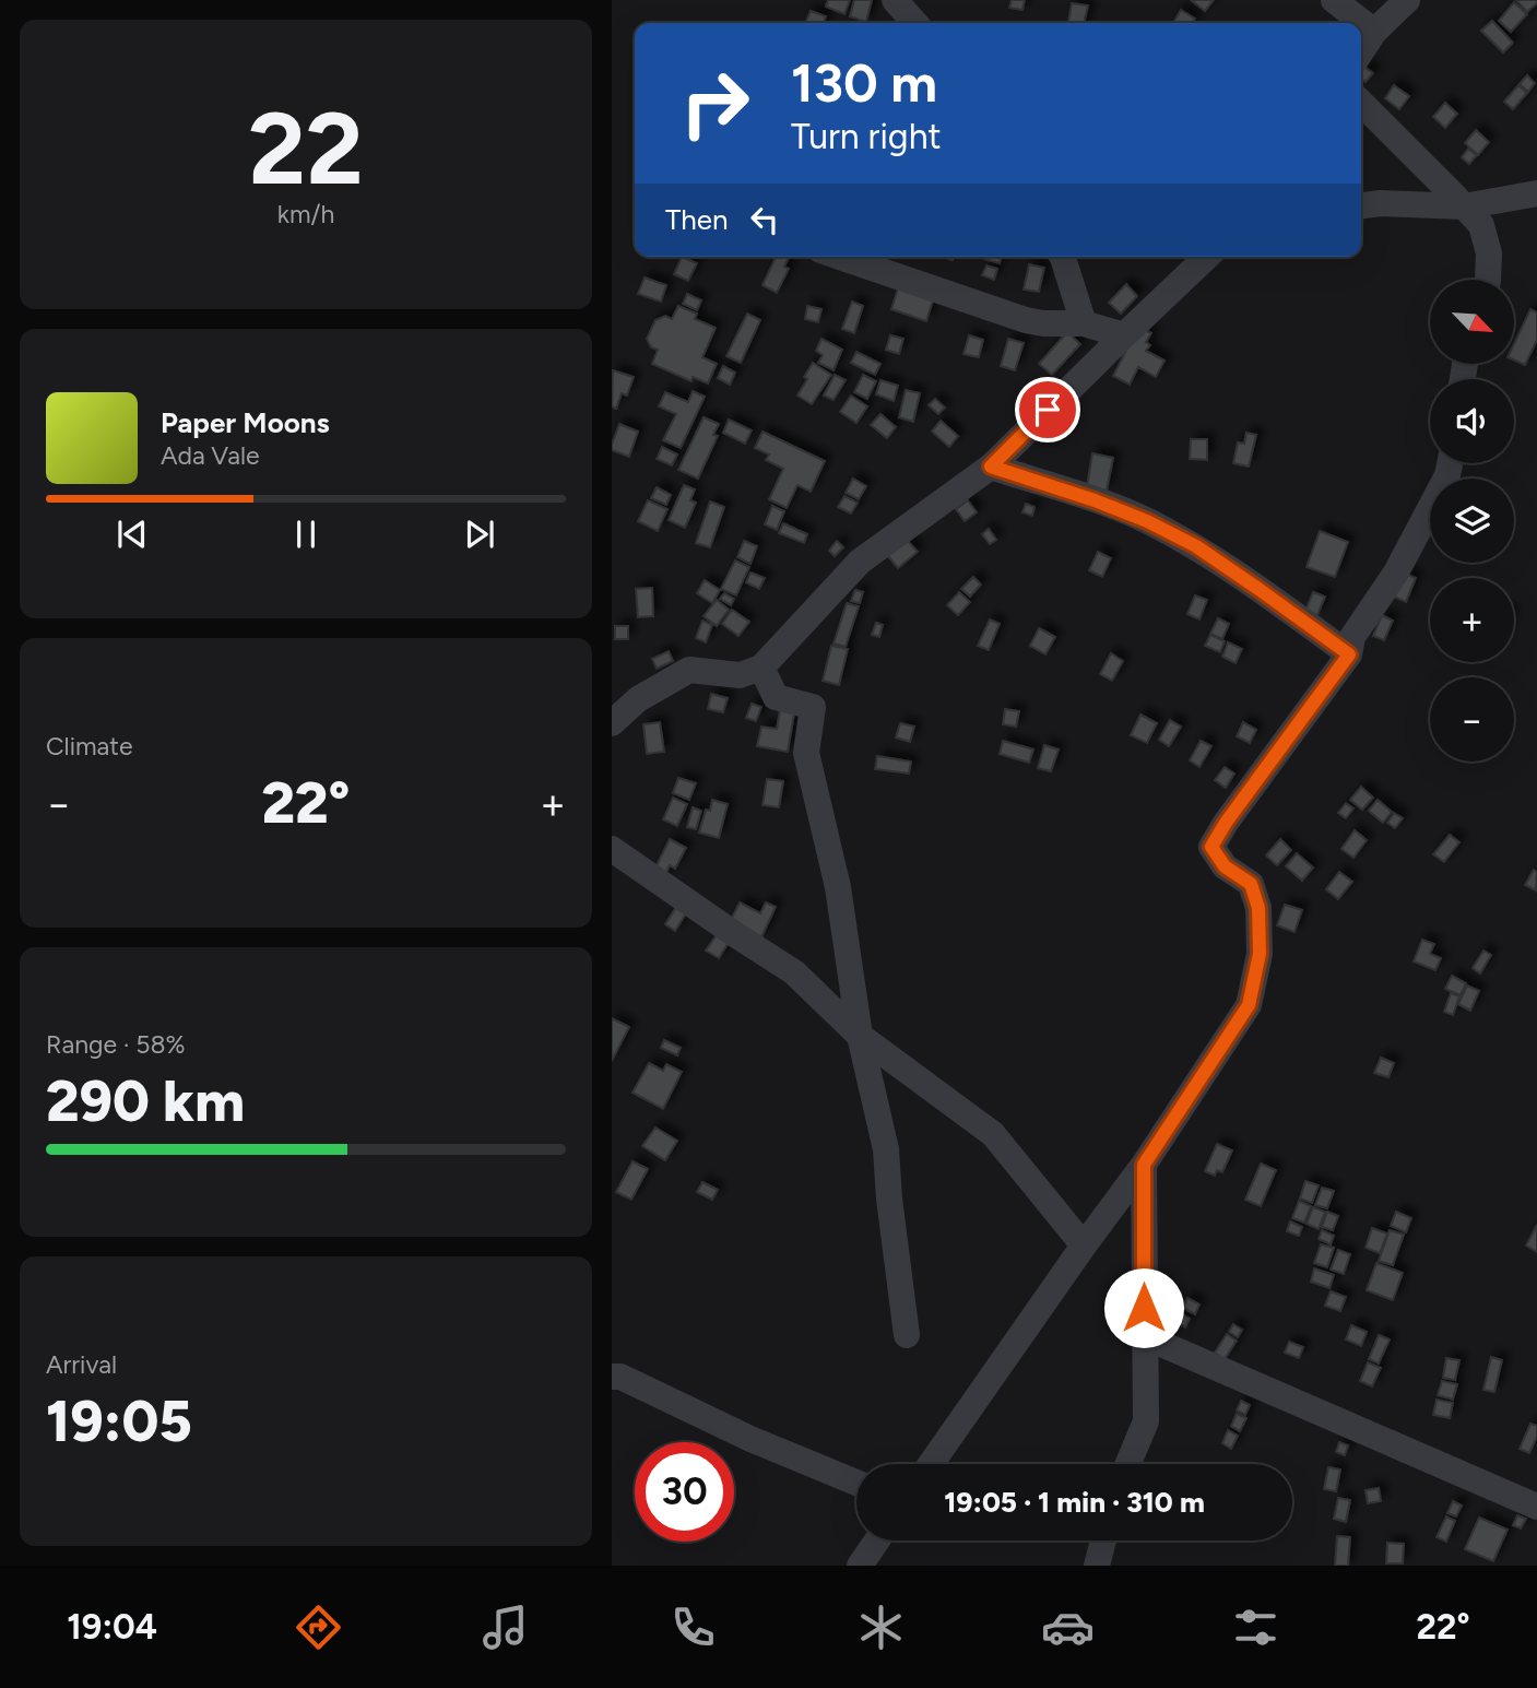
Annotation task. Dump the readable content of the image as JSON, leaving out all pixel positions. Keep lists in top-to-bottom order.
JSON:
{
  "north": "bottom right",
  "page": {
    "tile": [
      ["22", "km/h"],
      "Climate",
      ["Range · 58%", "290 km"],
      ["Arrival", "19:05"]
    ],
    "turn": ["130 m", "Turn right"],
    "then": "Then",
    "map_buttons": ["+", "−"],
    "song": ["Paper Moons", "Ada Vale"],
    "heat": ["−", "22°", "+"],
    "limit": "30",
    "trip": "19:05 · 1 min · 310 m",
    "tabs": ["19:04", "22°"]
  }
}
